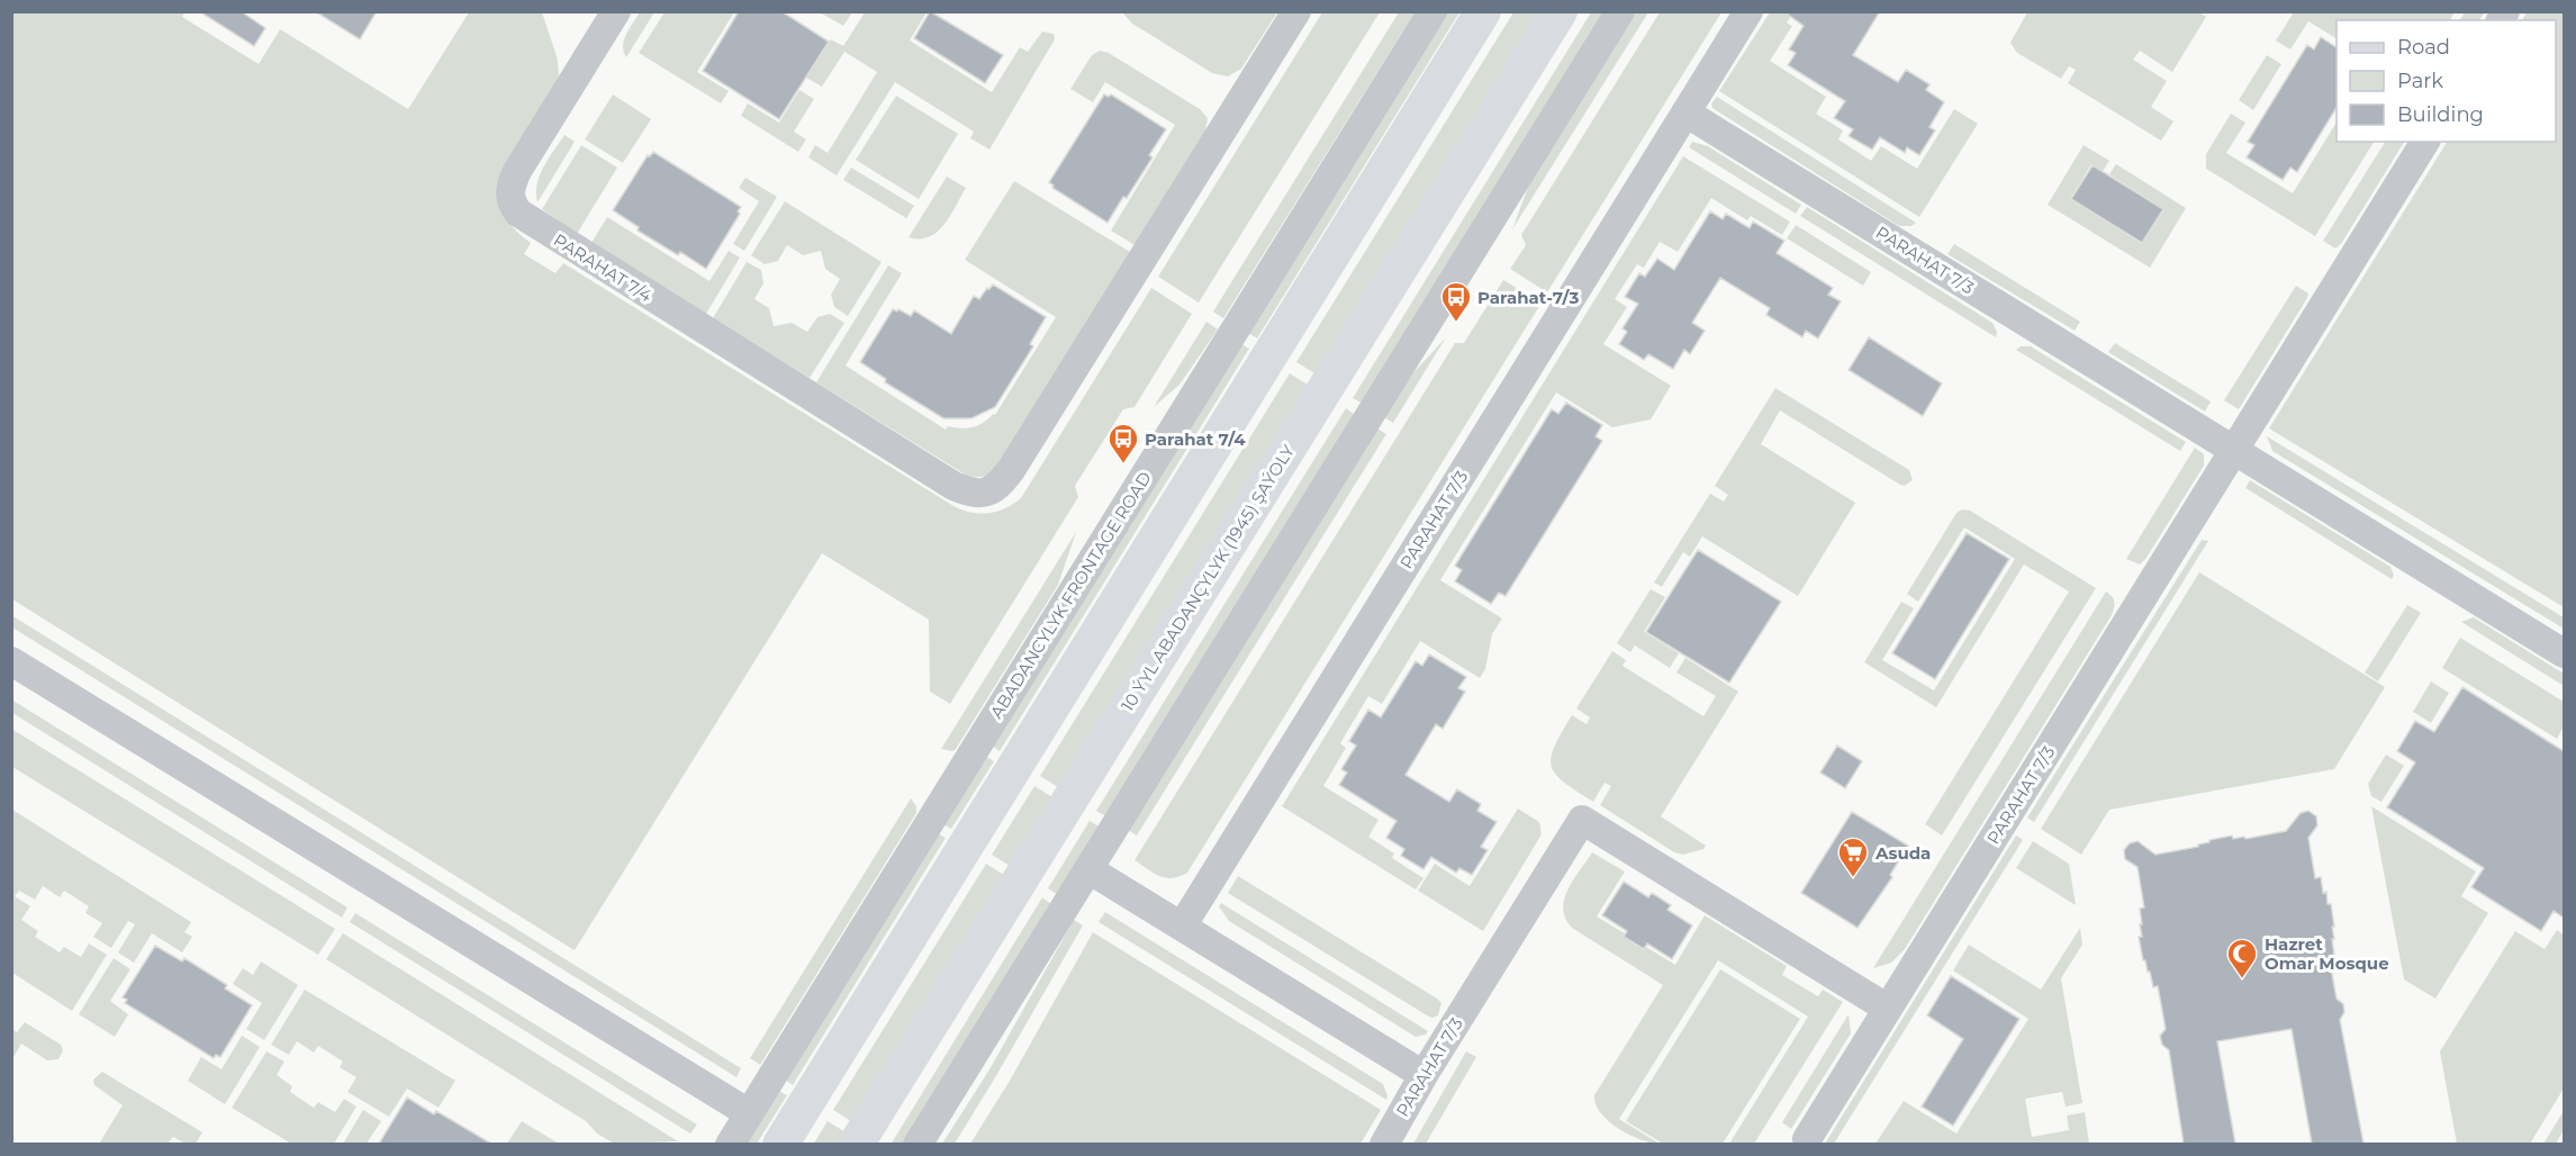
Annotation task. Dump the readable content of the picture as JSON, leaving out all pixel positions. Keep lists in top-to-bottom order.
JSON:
{
  "streets": {
    "main road": ["10 ÝYL ABADANÇYLYK (1945) ŞAÝOLY"],
    "street": ["PARAHAT 7/3", "PARAHAT 7/4", "ABADANCYLYK FRONTAGE ROAD"]
  },
  "places": {
    "bus stop": ["Parahat-7/3", "Parahat 7/4"],
    "supermarket": ["Asuda"],
    "mosque": ["Hazret Omar Mosque"]
  },
  "legend": ["Road", "Park", "Building"]
}
